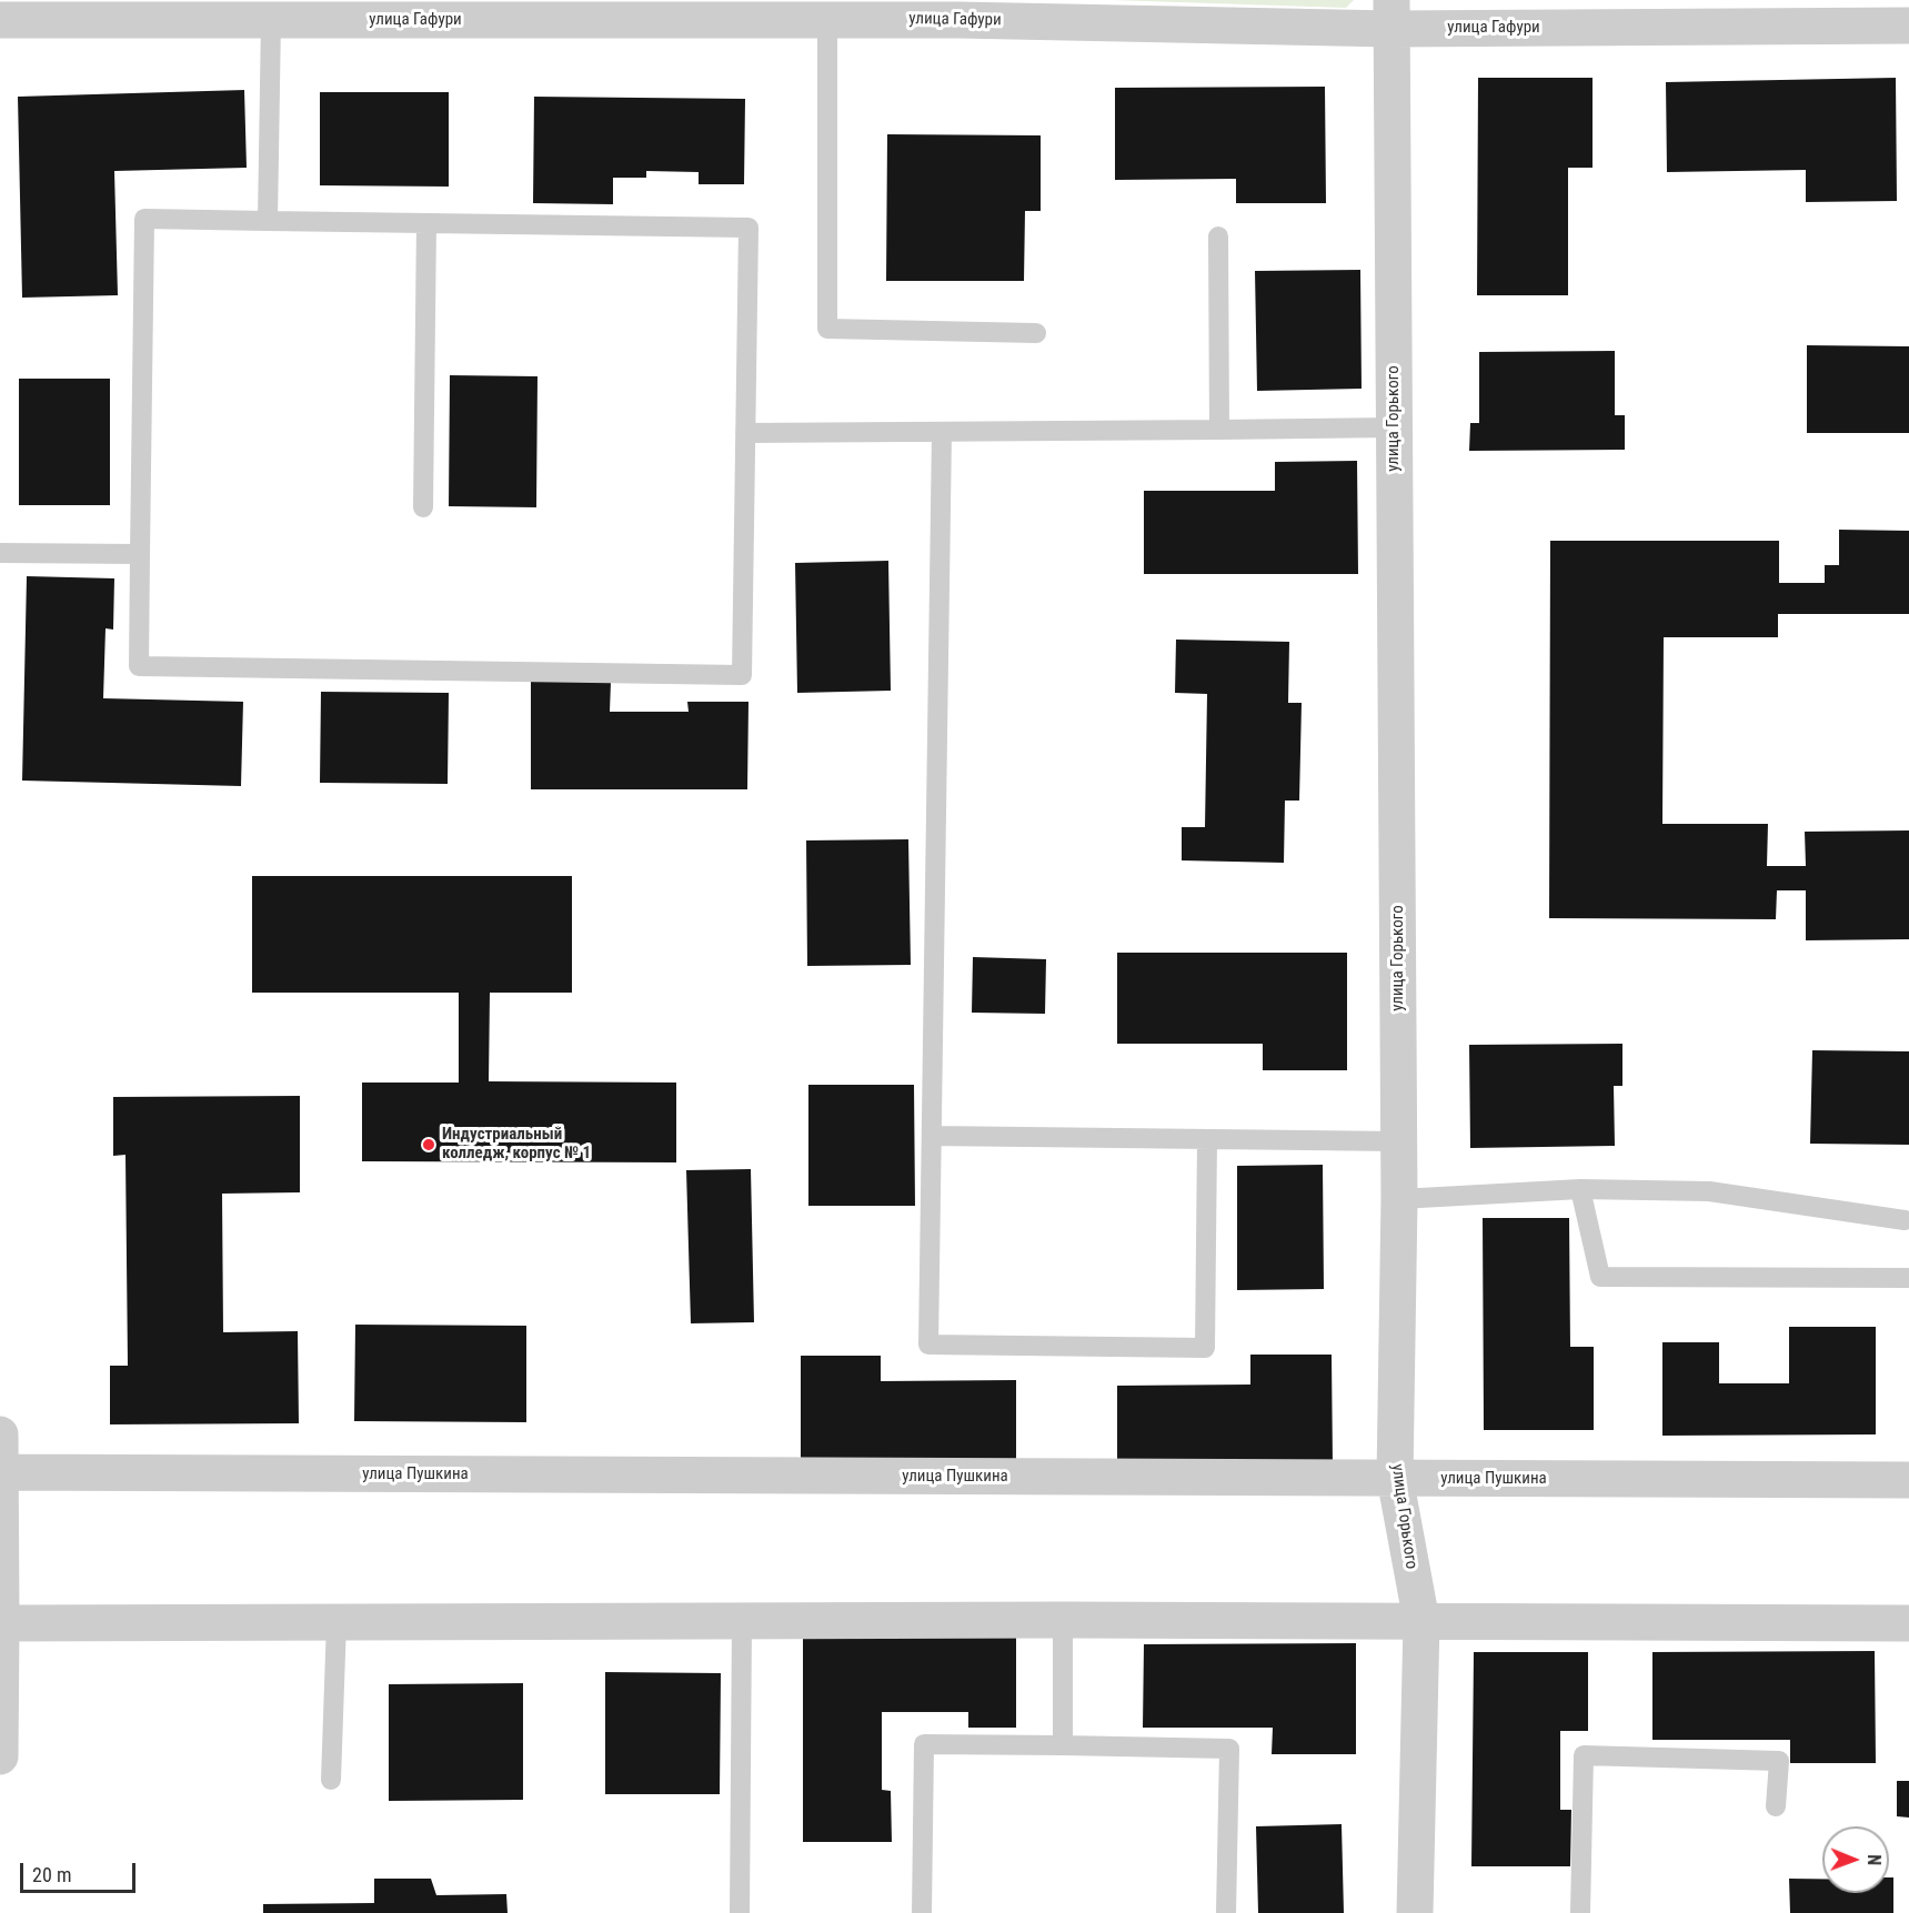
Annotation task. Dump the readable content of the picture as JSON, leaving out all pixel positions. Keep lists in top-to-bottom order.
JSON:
{
  "streets": {
    "street": ["улица Гафури", "улица Горького", "улица Пушкина"]
  },
  "crossings": [
    ["улица Гафури", "улица Горького"],
    ["улица Горького", "улица Пушкина"]
  ],
  "places": ["Индустриальный колледж, корпус № 1"],
  "scale_bar": "20 m",
  "north": "right"
}
